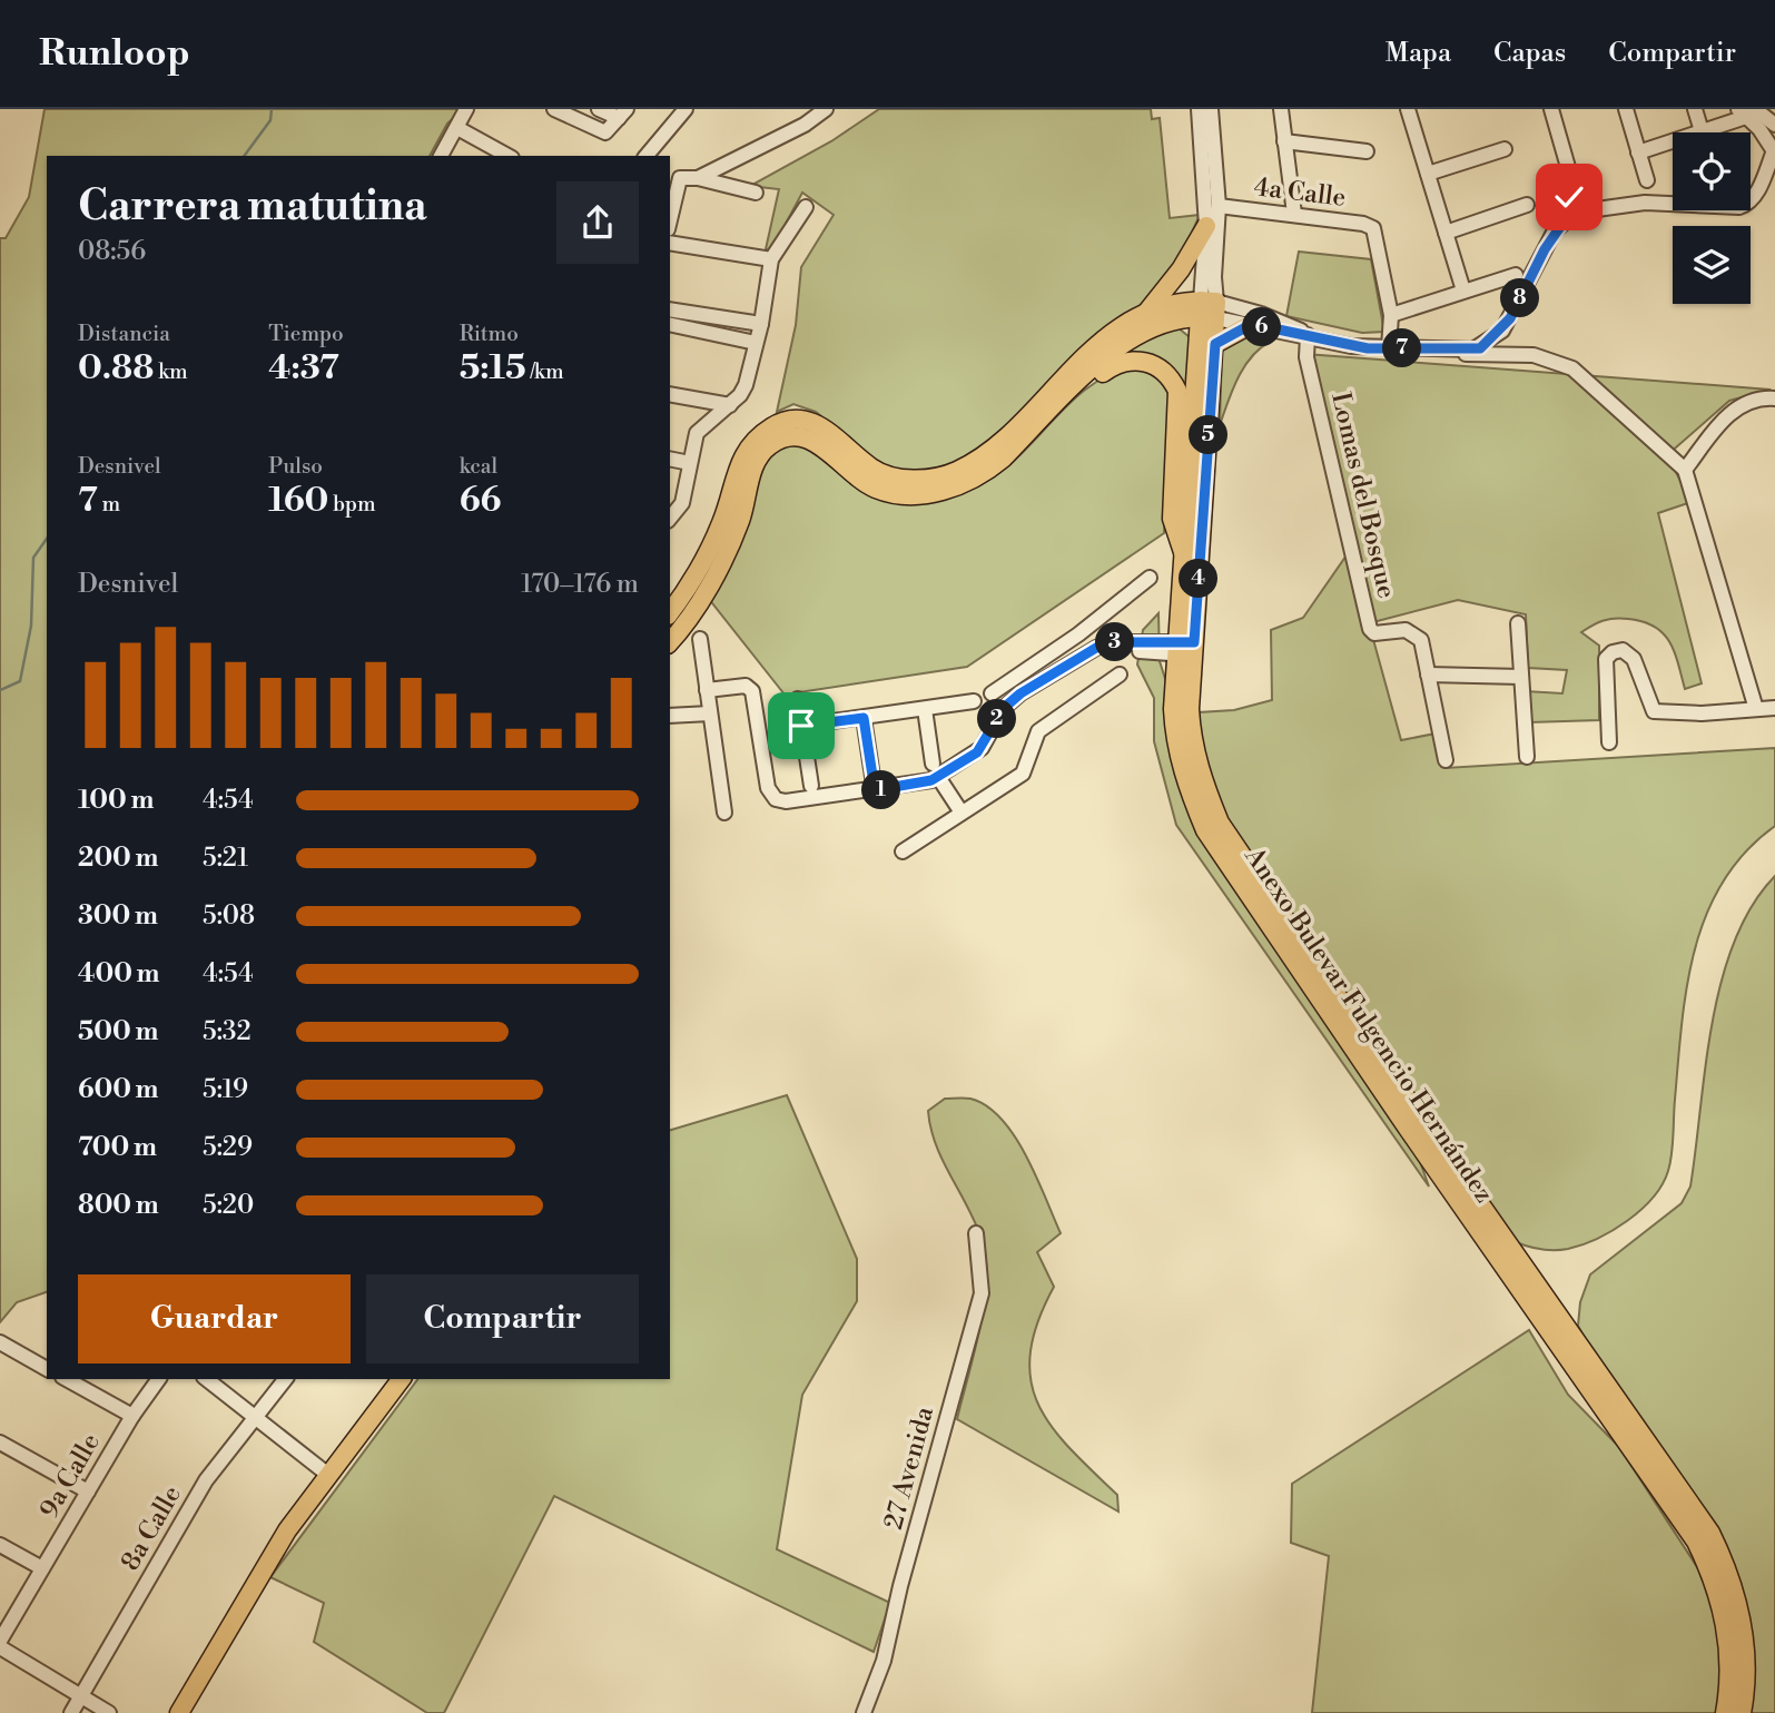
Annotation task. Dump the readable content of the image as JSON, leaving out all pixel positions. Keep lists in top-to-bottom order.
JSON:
{
  "streets": {
    "main road": ["Anexo Bulevar Fulgencio Hernández"],
    "street": [
      "4a Calle",
      "Lomas del Bosque",
      "27 Avenida",
      "9a Calle",
      "8a Calle"
    ]
  },
  "page": {
    "header": "Runloop",
    "nav": ["Mapa", "Capas", "Compartir"],
    "heading": ["Carrera matutina", "08:56"],
    "pins": [
      "8",
      "6",
      "7",
      "5",
      "4",
      "3",
      "2",
      "1"
    ],
    "stats": [
      ["Distancia", "0.88 km"],
      ["Tiempo", "4:37"],
      ["Ritmo", "5:15 /km"],
      ["Desnivel", "7 m"],
      ["Pulso", "160 bpm"],
      ["kcal", "66"]
    ],
    "chart": ["Desnivel", "170–176 m"],
    "list": [
      {
        "name": "100 m",
        "note": "4:54"
      },
      {
        "name": "200 m",
        "note": "5:21"
      },
      {
        "name": "300 m",
        "note": "5:08"
      },
      {
        "name": "400 m",
        "note": "4:54"
      },
      {
        "name": "500 m",
        "note": "5:32"
      },
      {
        "name": "600 m",
        "note": "5:19"
      },
      {
        "name": "700 m",
        "note": "5:29"
      },
      {
        "name": "800 m",
        "note": "5:20"
      }
    ],
    "buttons": ["Guardar", "Compartir"]
  }
}
